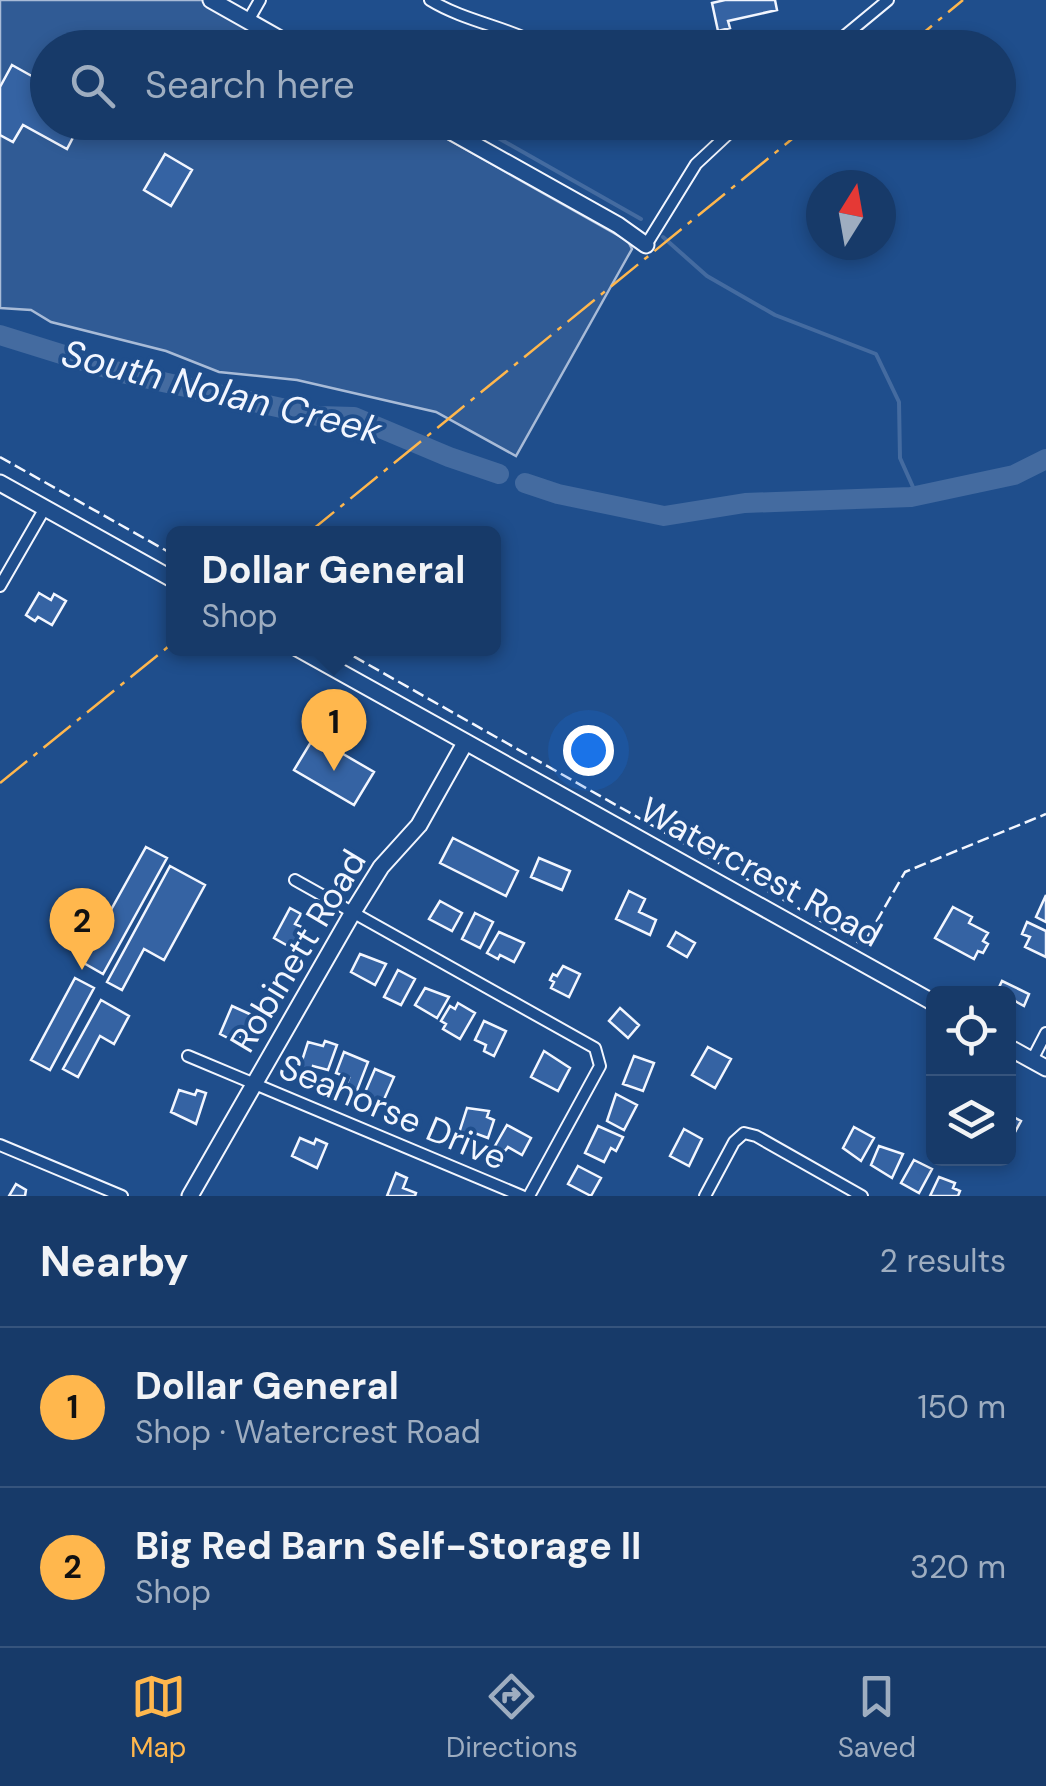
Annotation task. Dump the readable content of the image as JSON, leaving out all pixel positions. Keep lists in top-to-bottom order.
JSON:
{
  "streets": {
    "street": ["Watercrest Road", "Robinett Road", "Seahorse Drive"]
  },
  "crossings": [
    ["Watercrest Road", "Robinett Road"],
    ["Robinett Road", "Seahorse Drive"]
  ],
  "water": ["South Nolan Creek"],
  "north": "top",
  "page": {
    "search": "Search here",
    "popup": ["Dollar General", "Shop"],
    "pins": ["1", "2"],
    "heading": ["Nearby", "2 results"],
    "list": [
      {
        "mark": "1",
        "name": "Dollar General",
        "note": "Shop · Watercrest Road",
        "value": "150 m"
      },
      {
        "mark": "2",
        "name": "Big Red Barn Self-Storage II",
        "note": "Shop",
        "value": "320 m"
      }
    ],
    "nav": ["Map", "Directions", "Saved"]
  }
}
